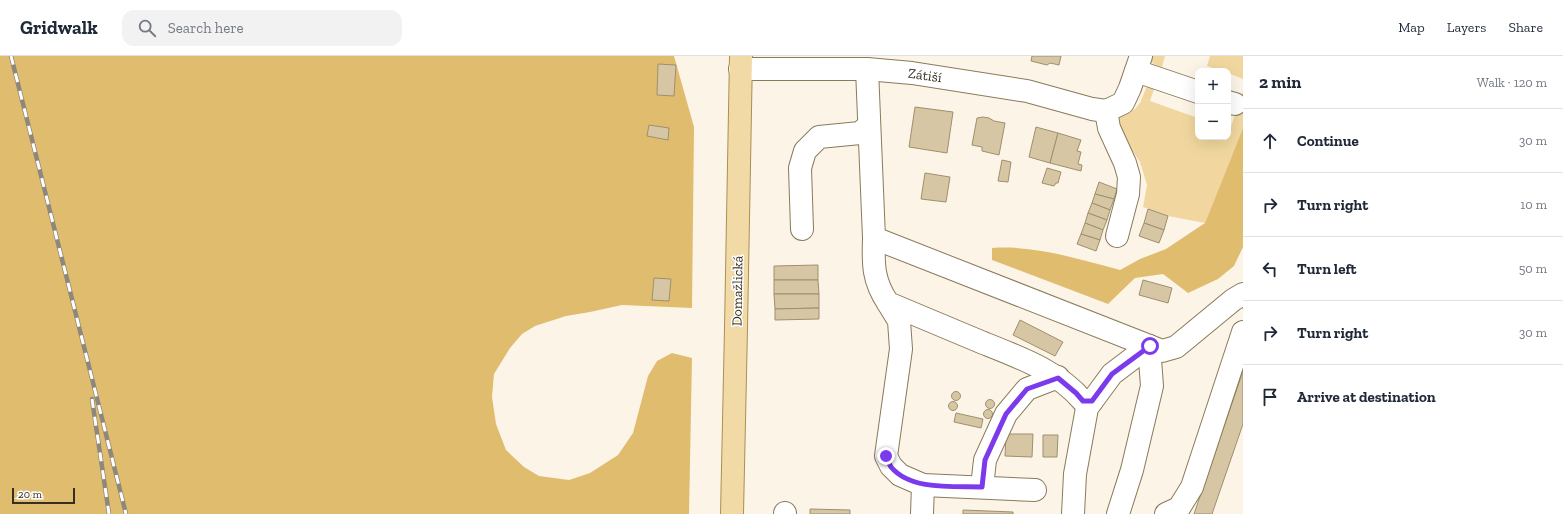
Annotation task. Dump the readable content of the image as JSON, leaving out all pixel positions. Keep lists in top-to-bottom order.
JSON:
{
  "streets": {
    "main road": ["Domažlická"],
    "street": ["Zátiší"]
  },
  "crossings": [
    ["Zátiší", "Domažlická"]
  ],
  "scale_bar": "20 m",
  "page": {
    "header": "Gridwalk",
    "search": "Search here",
    "nav": ["Map", "Layers", "Share"],
    "heading": ["2 min", "Walk · 120 m"],
    "map_buttons": ["+", "−"],
    "list": [
      ["Continue", "30 m"],
      ["Turn right", "10 m"],
      ["Turn left", "50 m"],
      ["Turn right", "30 m"],
      "Arrive at destination"
    ],
    "scale": "20 m"
  }
}
